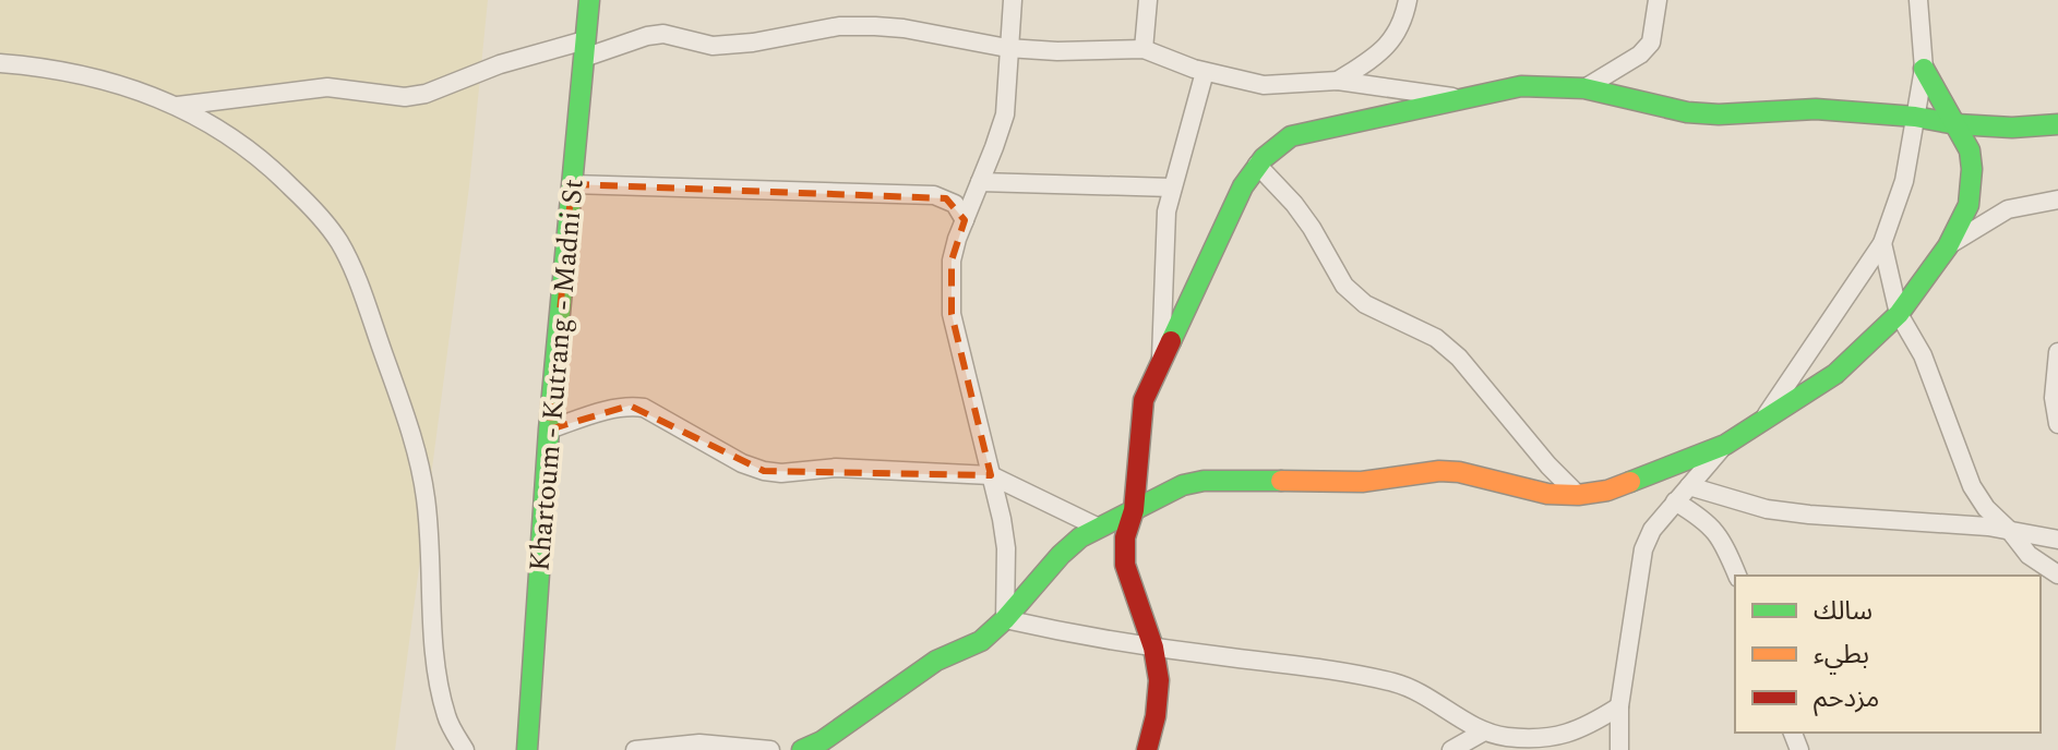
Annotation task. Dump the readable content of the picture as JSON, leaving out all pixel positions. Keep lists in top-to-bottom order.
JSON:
{
  "streets": {
    "main road": ["Khartoum - Kutrang - Madni St"]
  },
  "legend": ["سالك", "بطيء", "مزدحم"]
}
